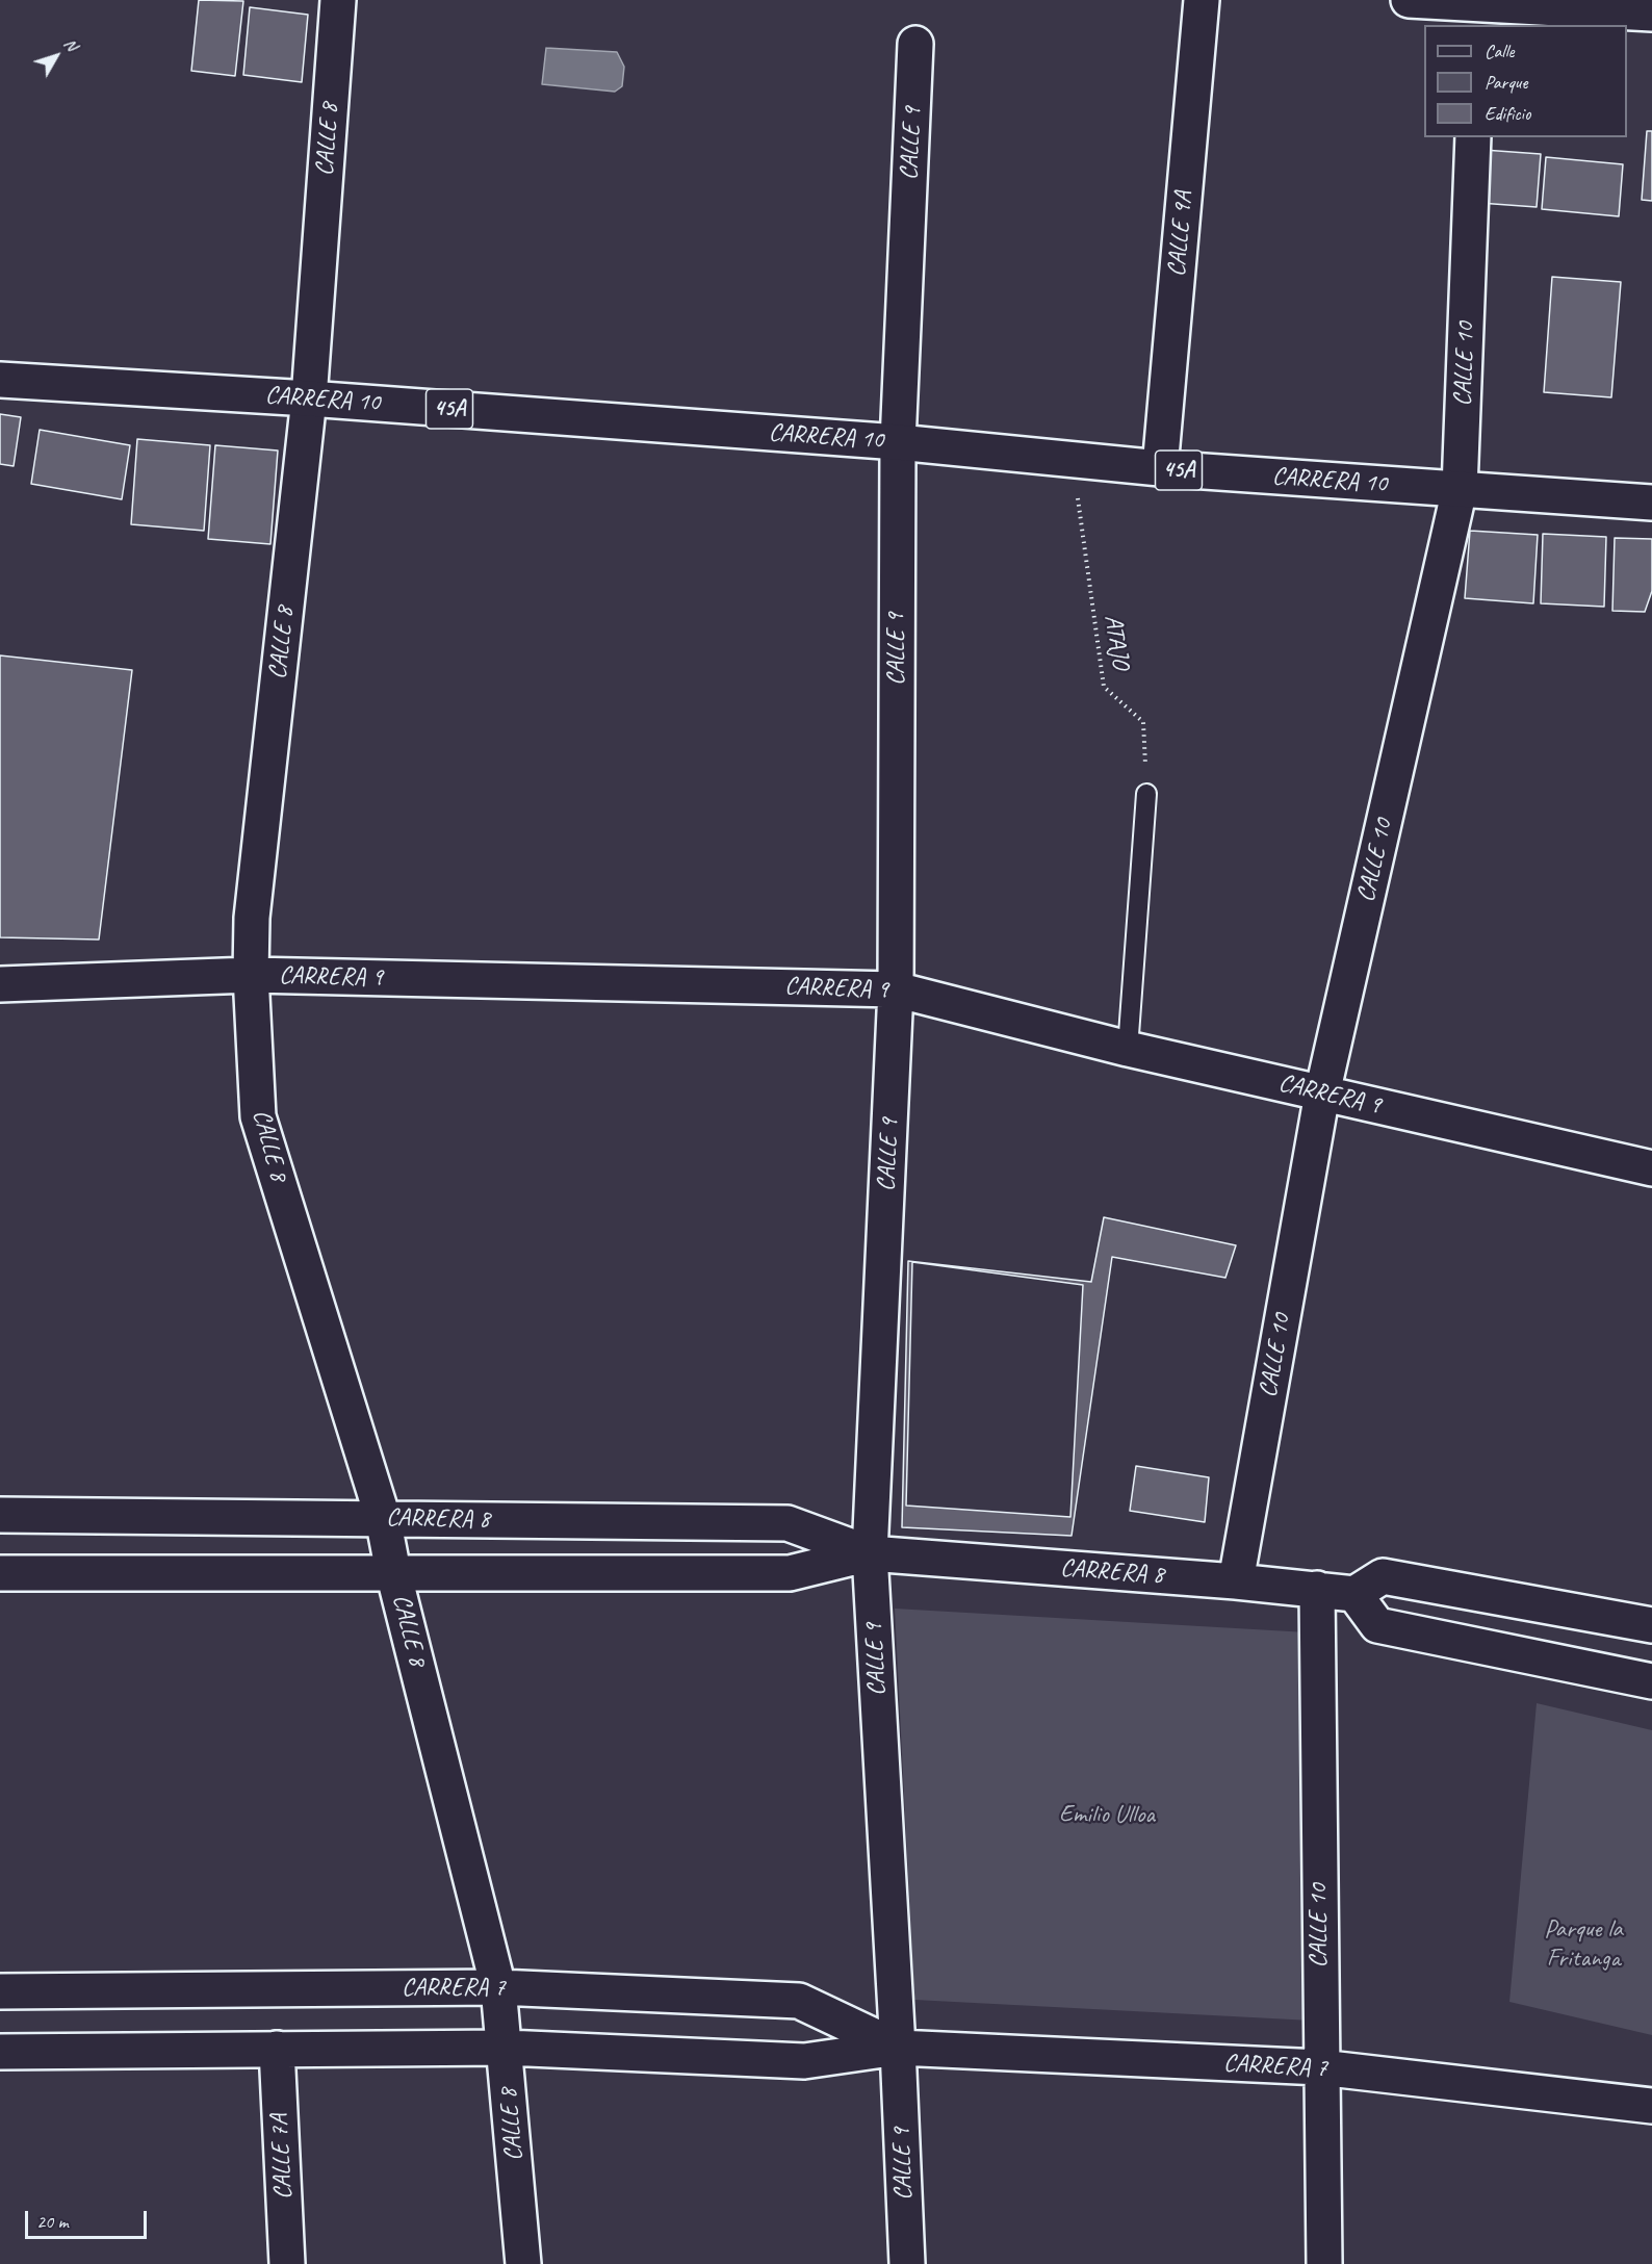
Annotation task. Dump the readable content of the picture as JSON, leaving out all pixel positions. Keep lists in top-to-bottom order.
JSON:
{
  "streets": {
    "main road": [
      "CALLE 8",
      "CALLE 9",
      "CALLE 9A",
      "CALLE 10",
      "CARRERA 10",
      "45A",
      "CARRERA 9",
      "CARRERA 8",
      "CARRERA 7",
      "CALLE 7A"
    ],
    "path": ["ATAJO"]
  },
  "crossings": [
    ["CALLE 8", "CARRERA 10"],
    ["CALLE 8", "CARRERA 9"],
    ["CALLE 8", "CARRERA 8"],
    ["CALLE 8", "CARRERA 7"],
    ["CALLE 9", "CARRERA 10"],
    ["CALLE 9", "CARRERA 9"],
    ["CALLE 9", "CARRERA 8"],
    ["CALLE 9", "CARRERA 7"],
    ["CALLE 9A", "CARRERA 10"],
    ["CALLE 10", "CARRERA 10"],
    ["CALLE 10", "CARRERA 9"],
    ["CALLE 10", "CARRERA 8"],
    ["CALLE 10", "CARRERA 7"],
    ["CARRERA 7", "CALLE 7A"]
  ],
  "parks": ["Emilio Ulloa", "Parque la Fritanga"],
  "legend": ["Calle", "Parque", "Edificio"],
  "scale_bar": "20 m",
  "north": "top right"
}
